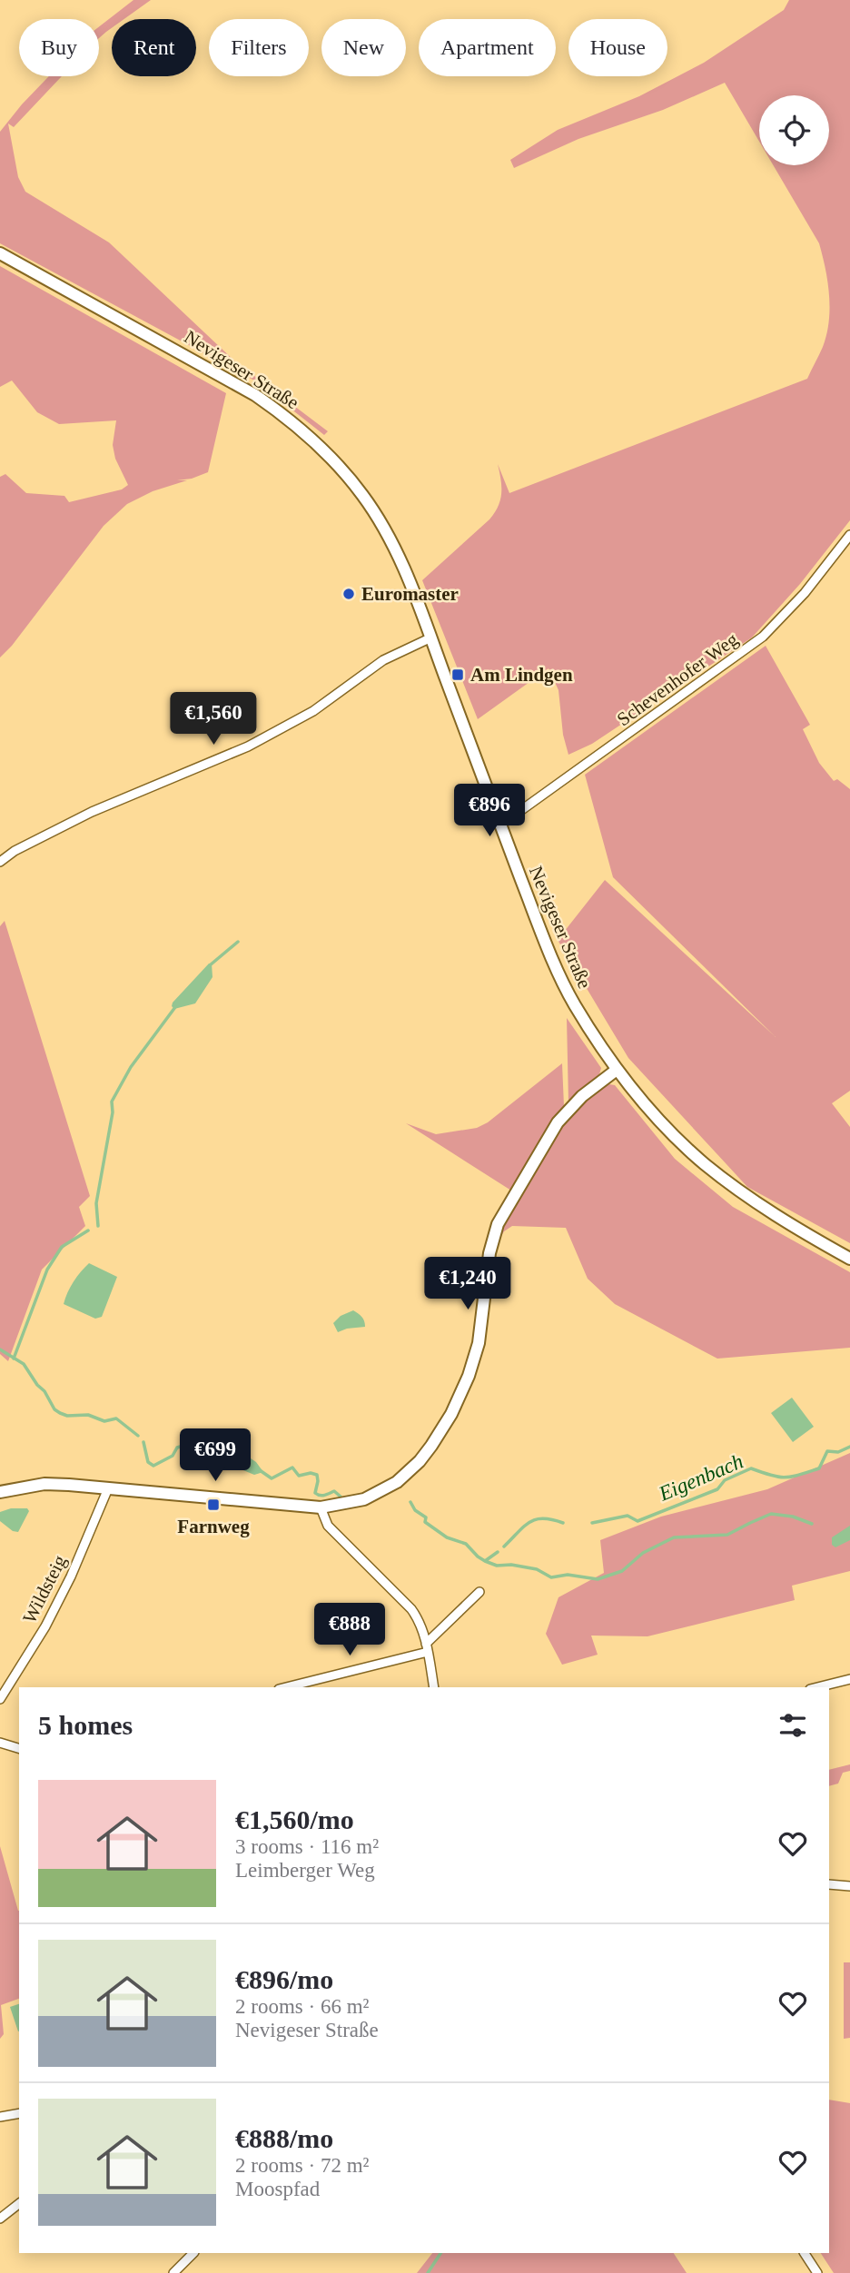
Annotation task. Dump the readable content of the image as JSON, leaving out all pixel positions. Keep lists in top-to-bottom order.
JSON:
{
  "streets": {
    "main road": ["Nevigeser Straße"],
    "street": ["Schevenhofer Weg", "Wildsteig"]
  },
  "crossings": [
    ["Nevigeser Straße", "Schevenhofer Weg"]
  ],
  "water": ["Eigenbach"],
  "places": {
    "other": ["Euromaster"],
    "transit": ["Am Lindgen", "Farnweg"]
  },
  "page": {
    "chip": [
      "Buy",
      "Rent",
      "Filters",
      "New",
      "Apartment",
      "House"
    ],
    "price": [
      "€1,560",
      "€896",
      "€1,240",
      "€699",
      "€888"
    ],
    "heading": "5 homes",
    "list": [
      {
        "name": "€1,560/mo",
        "note": "3 rooms · 116 m² · Leimberger Weg"
      },
      {
        "name": "€896/mo",
        "note": "2 rooms · 66 m² · Nevigeser Straße"
      },
      {
        "name": "€888/mo",
        "note": "2 rooms · 72 m² · Moospfad"
      }
    ]
  }
}
